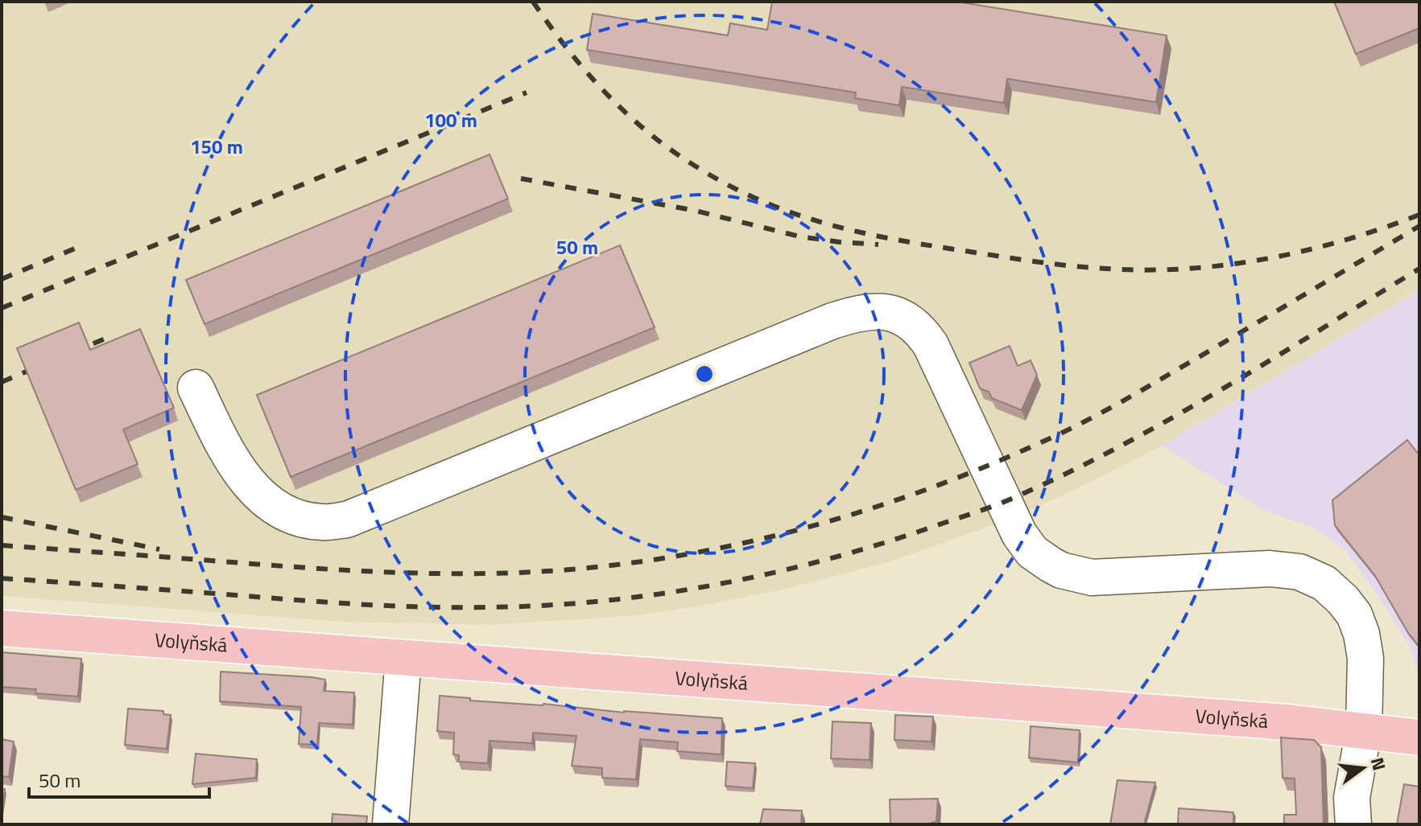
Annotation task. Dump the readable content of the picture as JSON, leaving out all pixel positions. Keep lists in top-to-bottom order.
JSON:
{
  "streets": {
    "main road": ["Volyňská"]
  },
  "scale_bar": "50 m",
  "north": "right",
  "rings": ["100 m", "150 m", "50 m"]
}
